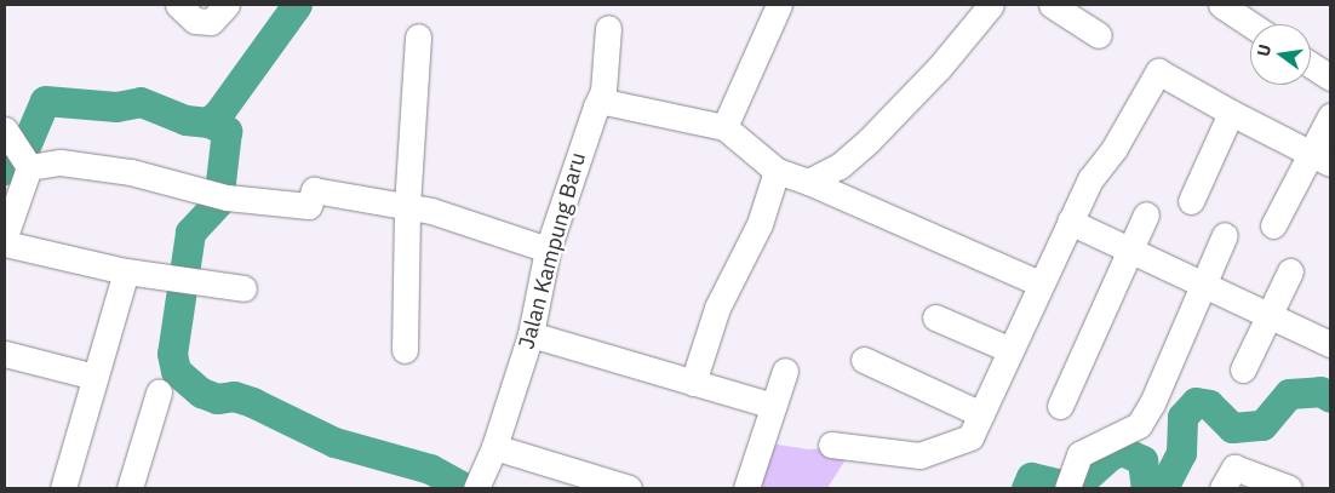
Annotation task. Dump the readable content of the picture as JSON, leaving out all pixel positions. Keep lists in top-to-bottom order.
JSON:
{
  "streets": {
    "street": ["Jalan Kampung Baru"]
  },
  "north": "left"
}
